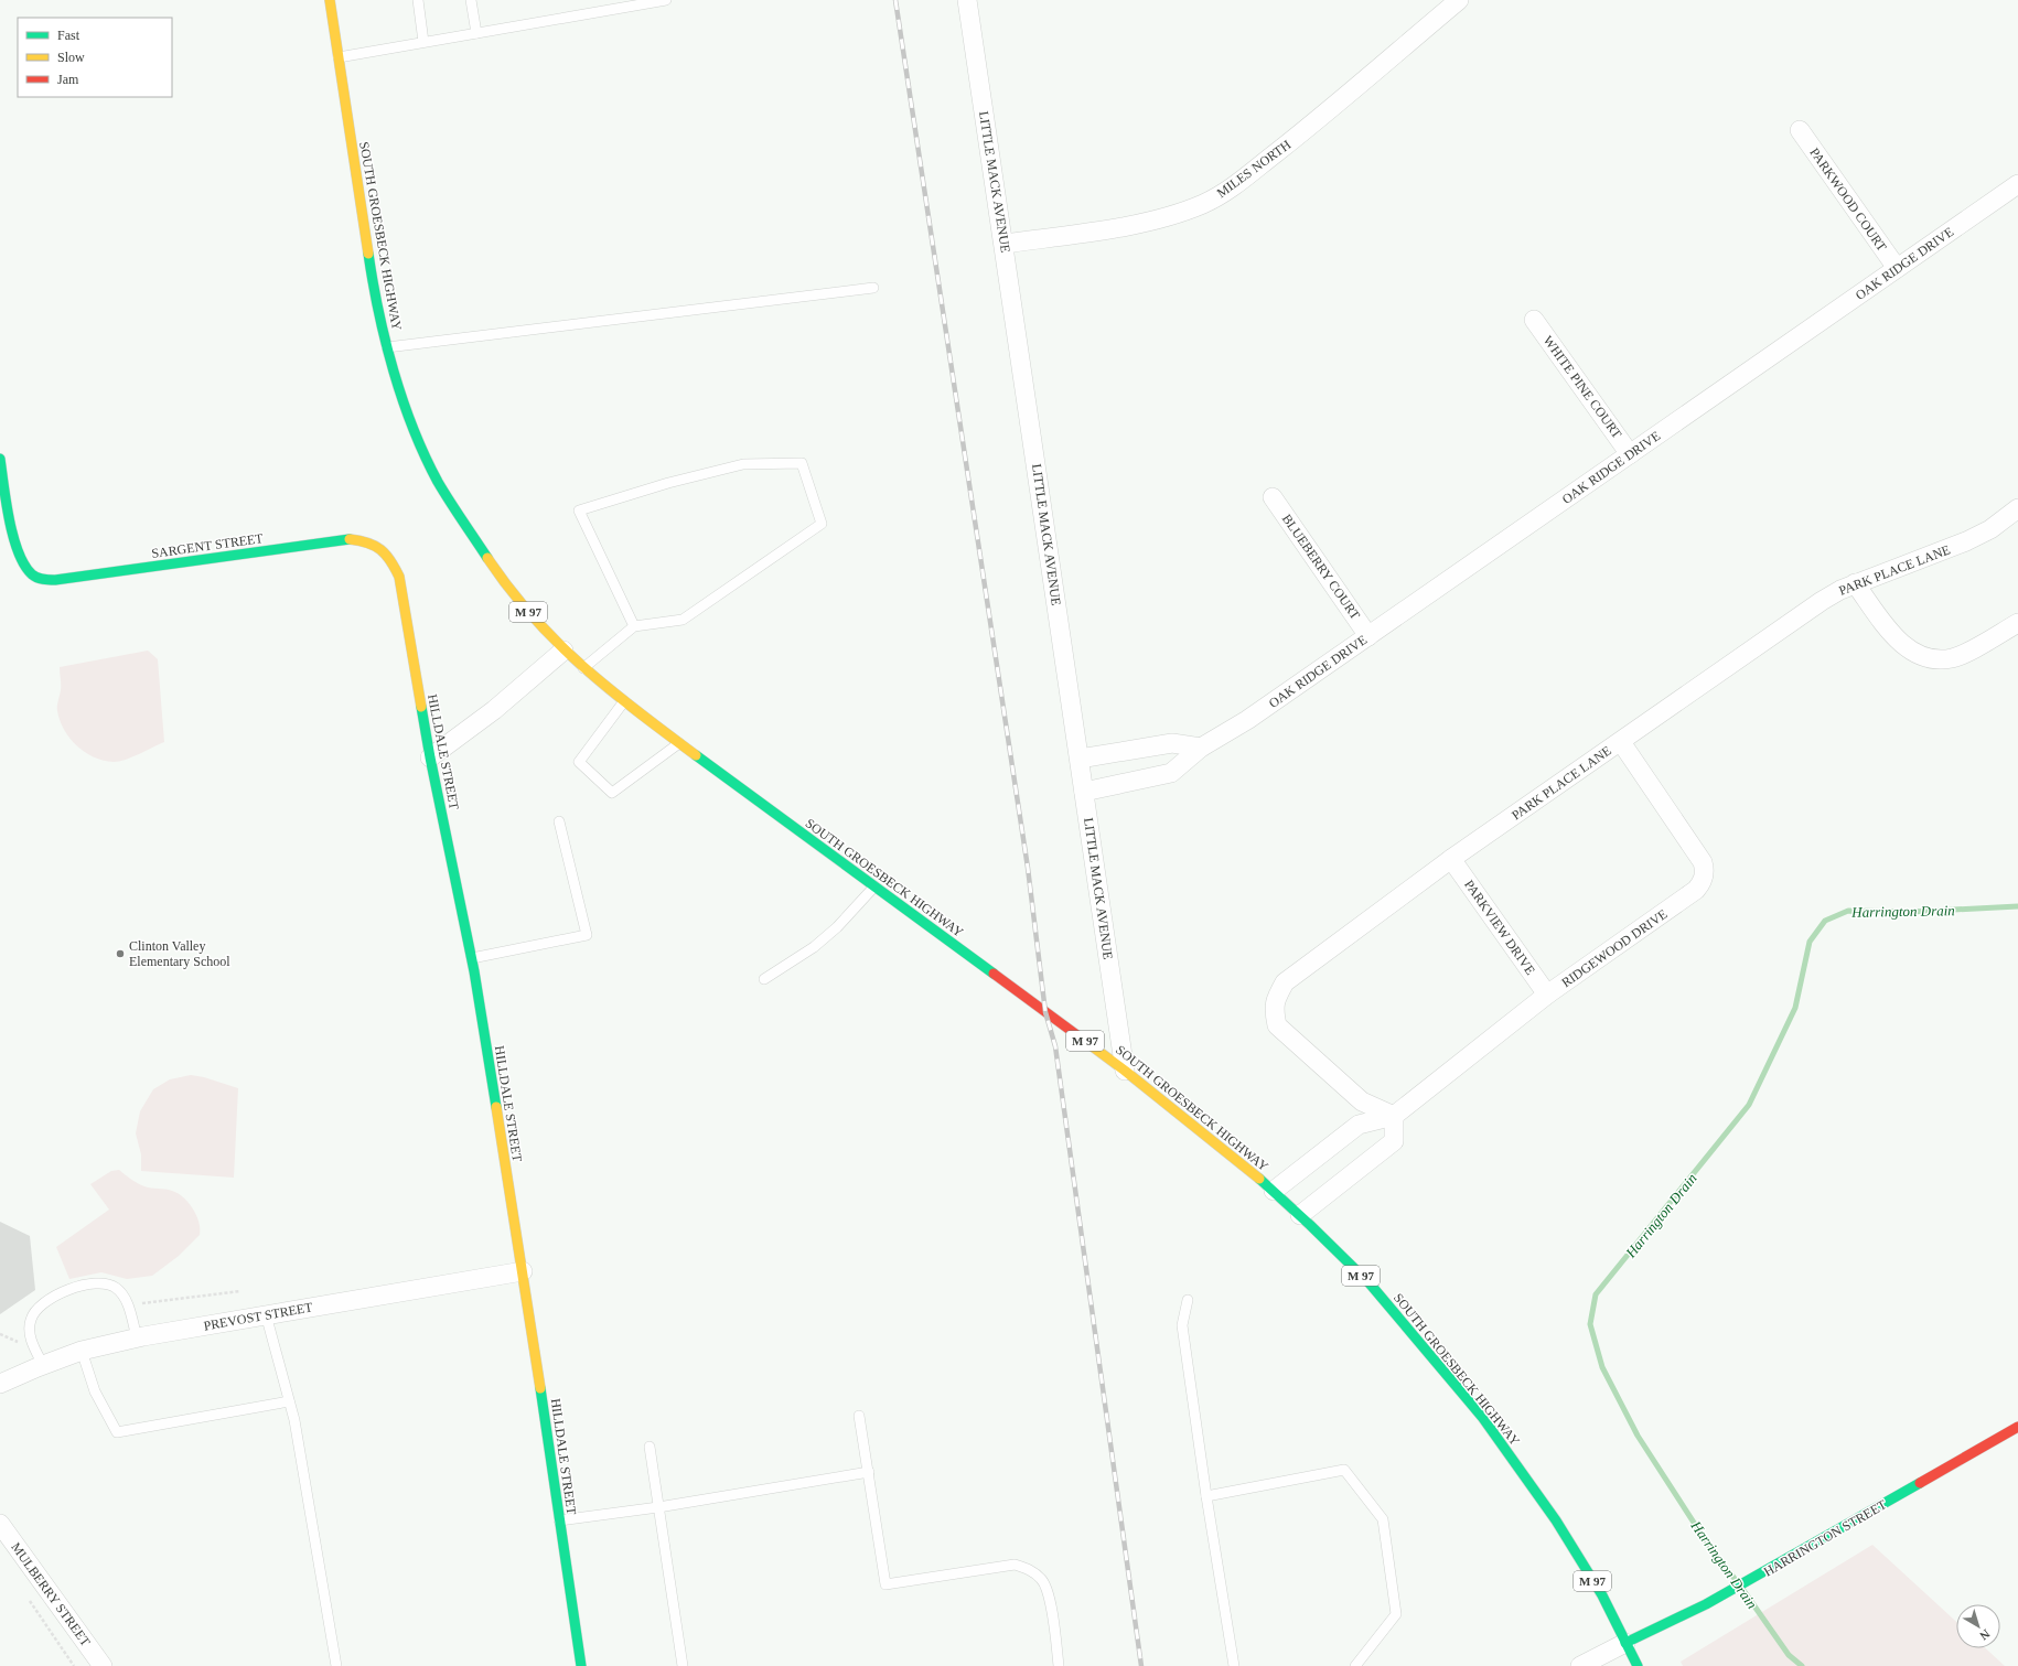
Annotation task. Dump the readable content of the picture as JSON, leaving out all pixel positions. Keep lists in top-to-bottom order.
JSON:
{
  "streets": {
    "main road": [
      "SOUTH GROESBECK HIGHWAY",
      "SARGENT STREET",
      "M 97",
      "HILLDALE STREET",
      "HARRINGTON STREET"
    ],
    "street": [
      "MILES NORTH",
      "LITTLE MACK AVENUE",
      "PARKWOOD COURT",
      "OAK RIDGE DRIVE",
      "WHITE PINE COURT",
      "BLUEBERRY COURT",
      "PARK PLACE LANE",
      "PARKVIEW DRIVE",
      "RIDGEWOOD DRIVE",
      "PREVOST STREET",
      "MULBERRY STREET"
    ]
  },
  "crossings": [
    ["MILES NORTH", "LITTLE MACK AVENUE"],
    ["LITTLE MACK AVENUE", "SOUTH GROESBECK HIGHWAY"],
    ["LITTLE MACK AVENUE", "OAK RIDGE DRIVE"],
    ["PARKWOOD COURT", "OAK RIDGE DRIVE"],
    ["SOUTH GROESBECK HIGHWAY", "RIDGEWOOD DRIVE"],
    ["SOUTH GROESBECK HIGHWAY", "HARRINGTON STREET"],
    ["OAK RIDGE DRIVE", "WHITE PINE COURT"],
    ["OAK RIDGE DRIVE", "BLUEBERRY COURT"],
    ["SARGENT STREET", "HILLDALE STREET"],
    ["PARK PLACE LANE", "PARKVIEW DRIVE"],
    ["PARK PLACE LANE", "RIDGEWOOD DRIVE"],
    ["HILLDALE STREET", "PREVOST STREET"],
    ["PARKVIEW DRIVE", "RIDGEWOOD DRIVE"]
  ],
  "water": ["Harrington Drain"],
  "places": ["Clinton Valley Elementary School"],
  "legend": ["Fast", "Slow", "Jam"],
  "north": "bottom right"
}
